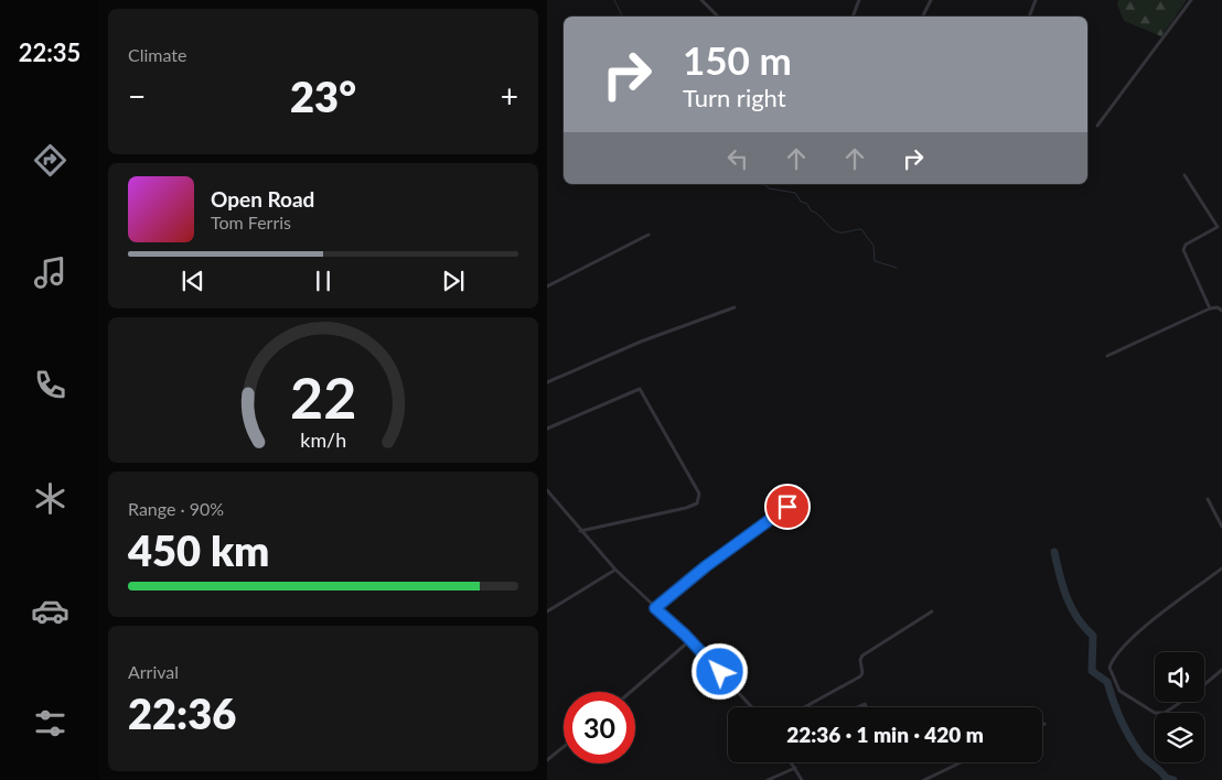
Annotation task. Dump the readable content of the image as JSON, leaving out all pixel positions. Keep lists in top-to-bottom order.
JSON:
{
  "page": {
    "tabs": "22:35",
    "tile": [
      "Climate",
      ["Range · 90%", "450 km"],
      ["Arrival", "22:36"]
    ],
    "turn": ["150 m", "Turn right"],
    "heat": ["−", "23°", "+"],
    "song": ["Open Road", "Tom Ferris"],
    "limit": "30",
    "trip": "22:36 · 1 min · 420 m",
    "gauge": ["22", "km/h"]
  }
}
